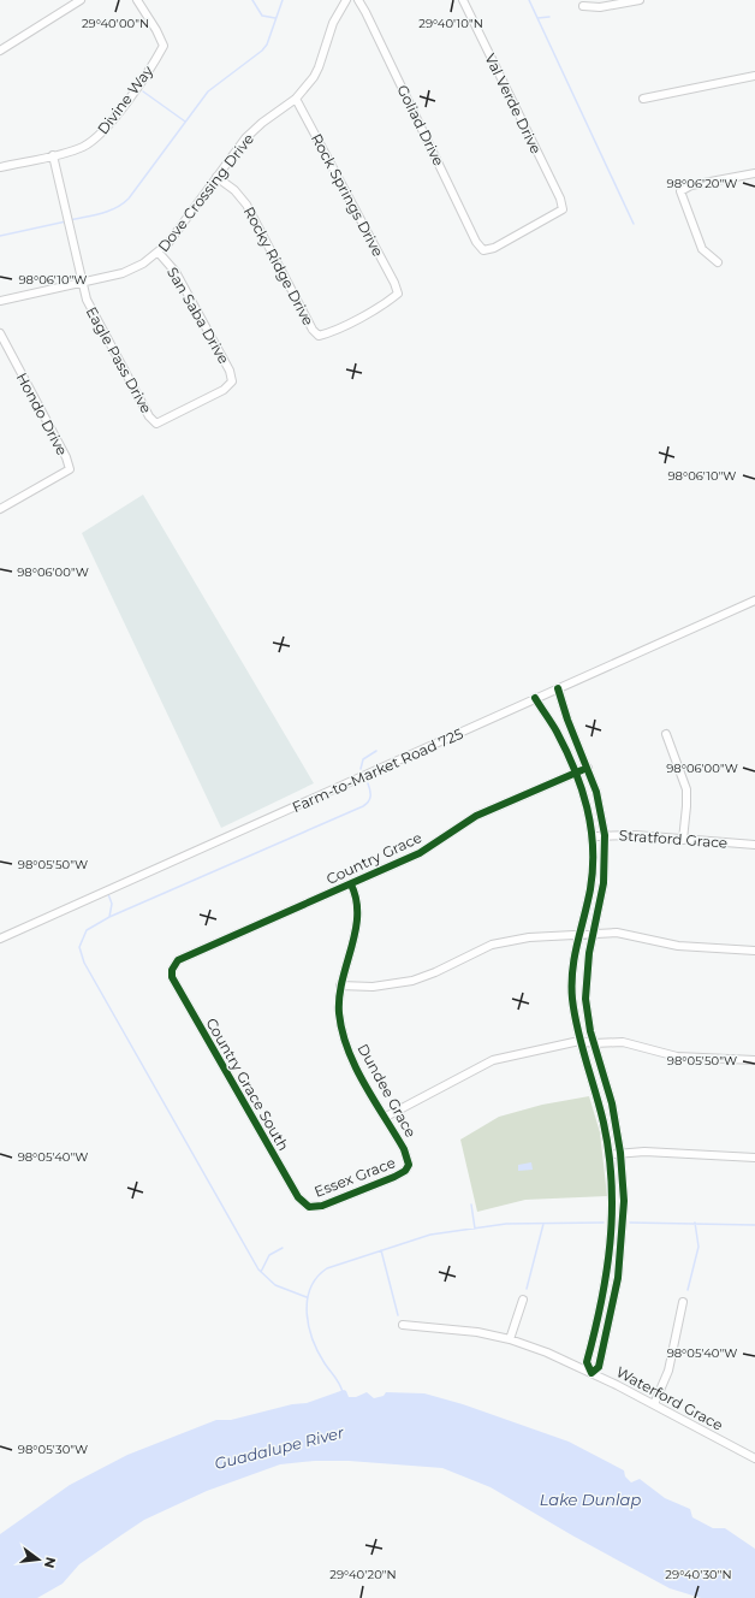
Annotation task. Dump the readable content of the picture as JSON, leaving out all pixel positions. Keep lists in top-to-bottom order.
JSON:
{
  "streets": {
    "street": [
      "Divine Way",
      "Val Verde Drive",
      "Goliad Drive",
      "Dove Crossing Drive",
      "Rock Springs Drive",
      "Rocky Ridge Drive",
      "San Saba Drive",
      "Eagle Pass Drive",
      "Hondo Drive",
      "Farm-to-Market Road 725",
      "Stratford Grace",
      "Country Grace",
      "Country Grace South",
      "Dundee Grace",
      "Essex Grace",
      "Waterford Grace"
    ]
  },
  "crossings": [
    ["Divine Way", "Eagle Pass Drive"],
    ["Val Verde Drive", "Goliad Drive"],
    ["Dove Crossing Drive", "Rock Springs Drive"],
    ["Dove Crossing Drive", "Rocky Ridge Drive"],
    ["Dove Crossing Drive", "San Saba Drive"],
    ["Dove Crossing Drive", "Eagle Pass Drive"],
    ["Rock Springs Drive", "Rocky Ridge Drive"],
    ["San Saba Drive", "Eagle Pass Drive"],
    ["Country Grace", "Country Grace South"],
    ["Country Grace", "Dundee Grace"],
    ["Country Grace South", "Essex Grace"],
    ["Dundee Grace", "Essex Grace"]
  ],
  "water": ["Guadalupe River", "Lake Dunlap"],
  "north": "right",
  "coordinates": [
    "29°40'00\"N",
    "29°40'10\"N",
    "98°06'20\"W",
    "98°06'10\"W",
    "98°06'00\"W",
    "98°05'50\"W",
    "98°05'40\"W",
    "98°05'30\"W",
    "29°40'20\"N",
    "29°40'30\"N"
  ]
}
